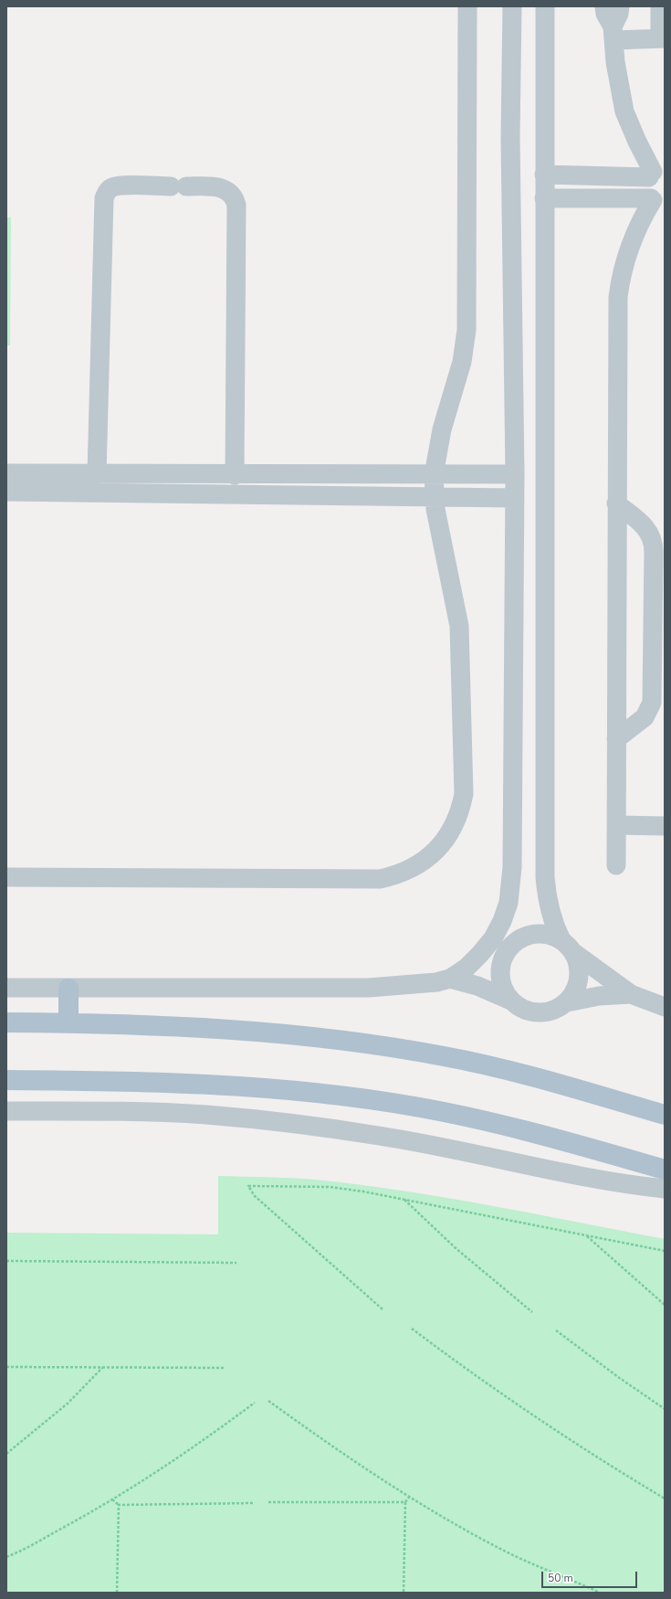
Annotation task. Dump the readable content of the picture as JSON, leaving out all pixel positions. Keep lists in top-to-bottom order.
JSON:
{
  "scale_bar": "50 m"
}
